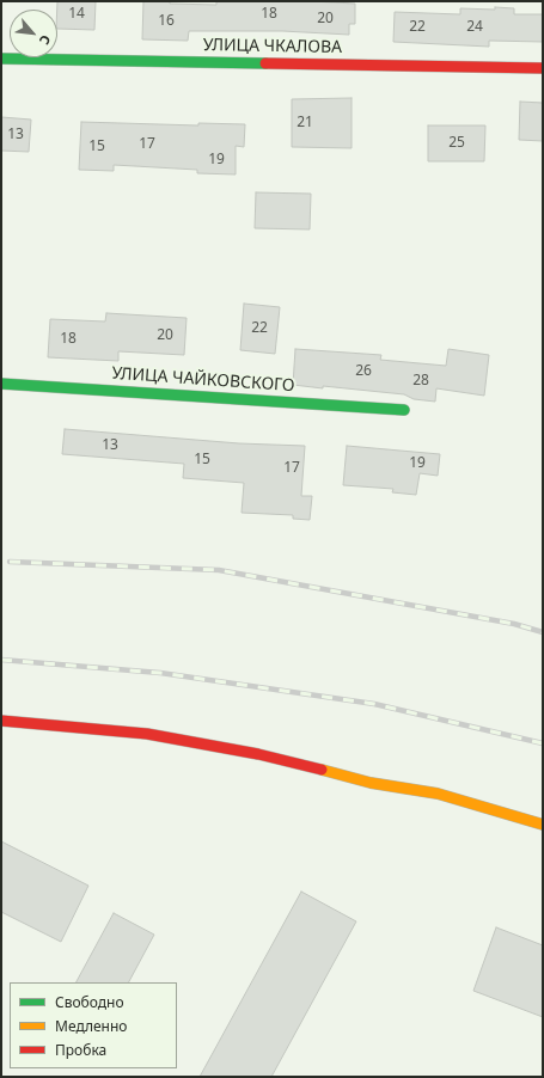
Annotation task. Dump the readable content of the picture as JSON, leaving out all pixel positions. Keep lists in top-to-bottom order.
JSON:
{
  "streets": {
    "street": ["УЛИЦА ЧКАЛОВА", "УЛИЦА ЧАЙКОВСКОГО"]
  },
  "house_numbers": [
    "14",
    "18",
    "20",
    "16",
    "22",
    "24",
    "21",
    "13",
    "25",
    "17",
    "15",
    "19",
    "22",
    "20",
    "18",
    "26",
    "28",
    "13",
    "15",
    "19",
    "17"
  ],
  "legend": ["Свободно", "Медленно", "Пробка"],
  "north": "bottom right"
}
